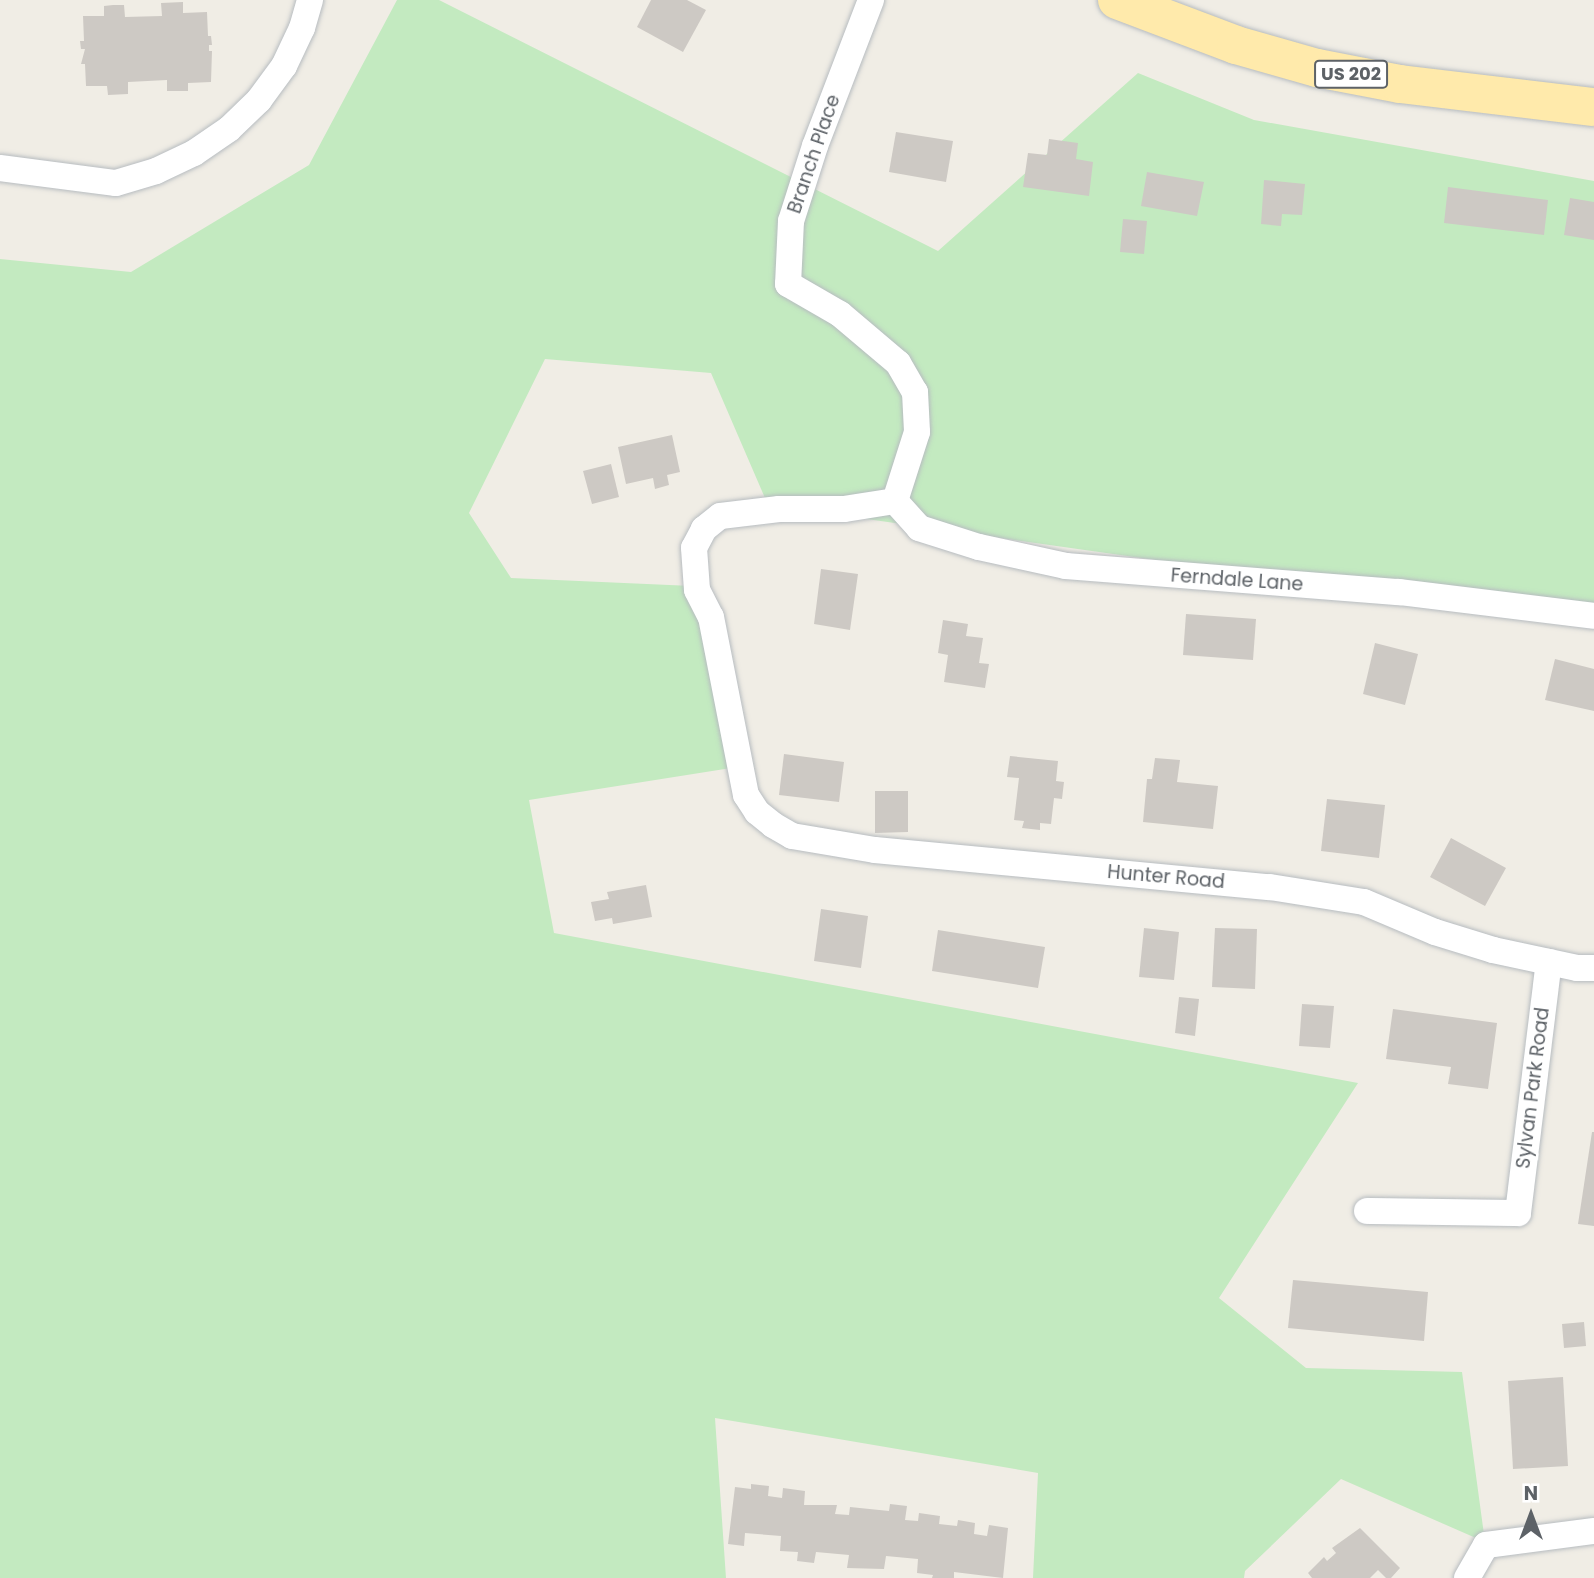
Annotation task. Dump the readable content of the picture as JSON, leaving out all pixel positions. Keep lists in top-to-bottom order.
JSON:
{
  "streets": {
    "main road": ["US 202"],
    "street": [
      "Branch Place",
      "Ferndale Lane",
      "Hunter Road",
      "Sylvan Park Road"
    ]
  },
  "crossings": [
    ["Branch Place", "Ferndale Lane"],
    ["Branch Place", "Hunter Road"],
    ["Ferndale Lane", "Hunter Road"],
    ["Hunter Road", "Sylvan Park Road"]
  ],
  "north": "top"
}
